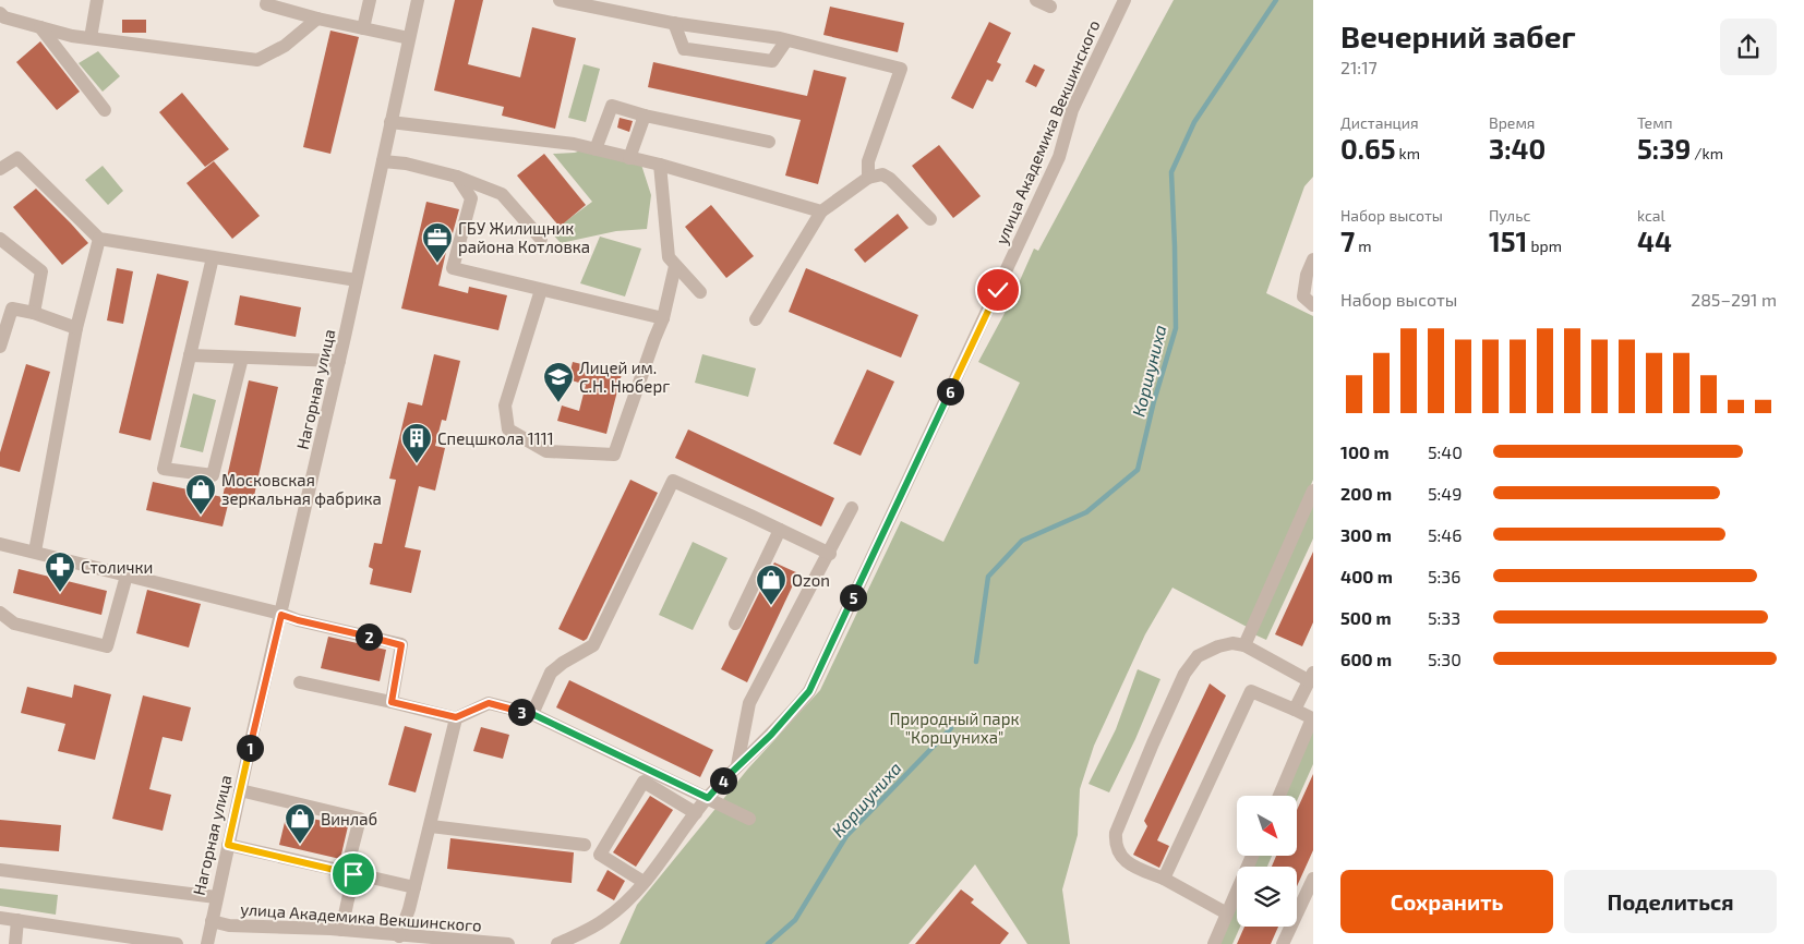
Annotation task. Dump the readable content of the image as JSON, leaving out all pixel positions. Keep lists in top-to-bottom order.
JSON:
{
  "streets": {
    "street": ["улица Академика Векшинского", "Нагорная улица"]
  },
  "crossings": [
    ["улица Академика Векшинского", "Нагорная улица"]
  ],
  "water": ["Коршуниха"],
  "parks": ["Природный парк \"Коршуниха\""],
  "places": {
    "office": ["ГБУ Жилищник района Котловка"],
    "school or university": ["Лицей им. С.Н. Нюберг"],
    "building": ["Спецшкола 1111"],
    "shop": ["Московская зеркальная фабрика", "Ozon", "Винлаб"],
    "pharmacy": ["Столички"]
  },
  "north": "bottom right",
  "page": {
    "heading": ["Вечерний забег", "21:17"],
    "stats": [
      ["Дистанция", "0.65 km"],
      ["Время", "3:40"],
      ["Темп", "5:39 /km"],
      ["Набор высоты", "7 m"],
      ["Пульс", "151 bpm"],
      ["kcal", "44"]
    ],
    "chart": ["Набор высоты", "285–291 m"],
    "pins": [
      "6",
      "5",
      "2",
      "3",
      "1",
      "4"
    ],
    "list": [
      {
        "name": "100 m",
        "note": "5:40"
      },
      {
        "name": "200 m",
        "note": "5:49"
      },
      {
        "name": "300 m",
        "note": "5:46"
      },
      {
        "name": "400 m",
        "note": "5:36"
      },
      {
        "name": "500 m",
        "note": "5:33"
      },
      {
        "name": "600 m",
        "note": "5:30"
      }
    ],
    "buttons": ["Сохранить", "Поделиться"]
  }
}
